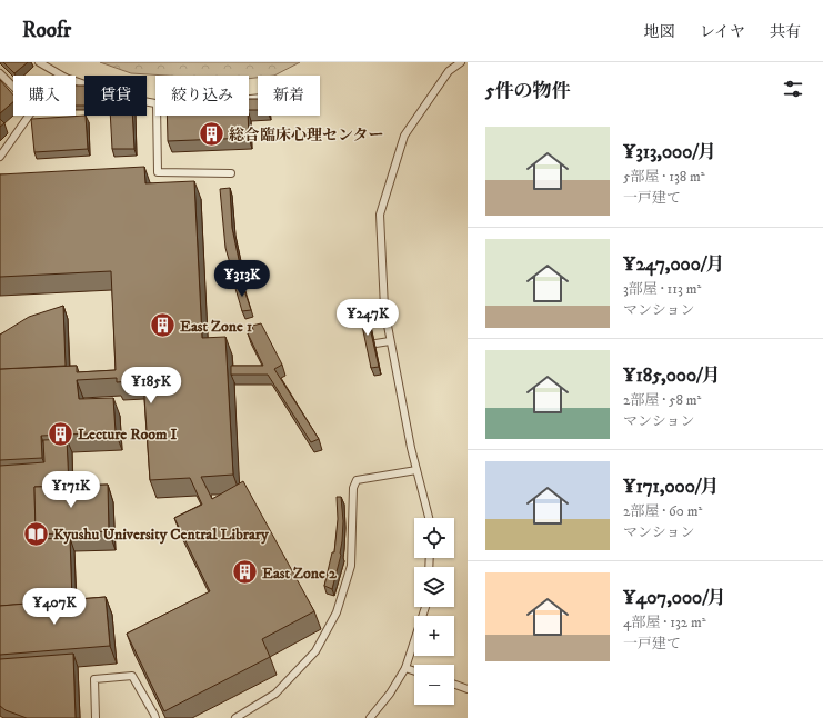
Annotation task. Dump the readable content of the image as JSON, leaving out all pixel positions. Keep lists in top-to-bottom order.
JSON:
{
  "places": {
    "building": [
      "総合臨床心理センター",
      "East Zone 1",
      "Lecture Room I",
      "East Zone 2"
    ],
    "library": ["Kyushu University Central Library"]
  },
  "page": {
    "header": "Roofr",
    "nav": ["地図", "レイヤ", "共有"],
    "heading": "5件の物件",
    "chip": [
      "購入",
      "賃貸",
      "絞り込み",
      "新着"
    ],
    "list": [
      {
        "name": "¥313,000/月",
        "note": "5部屋 · 138 m² · 一戸建て"
      },
      {
        "name": "¥247,000/月",
        "note": "3部屋 · 113 m² · マンション"
      },
      {
        "name": "¥185,000/月",
        "note": "2部屋 · 58 m² · マンション"
      },
      {
        "name": "¥171,000/月",
        "note": "2部屋 · 60 m² · マンション"
      },
      {
        "name": "¥407,000/月",
        "note": "4部屋 · 132 m² · 一戸建て"
      }
    ],
    "price": [
      "¥313K",
      "¥247K",
      "¥185K",
      "¥171K",
      "¥407K"
    ],
    "map_buttons": ["+", "−"]
  }
}
